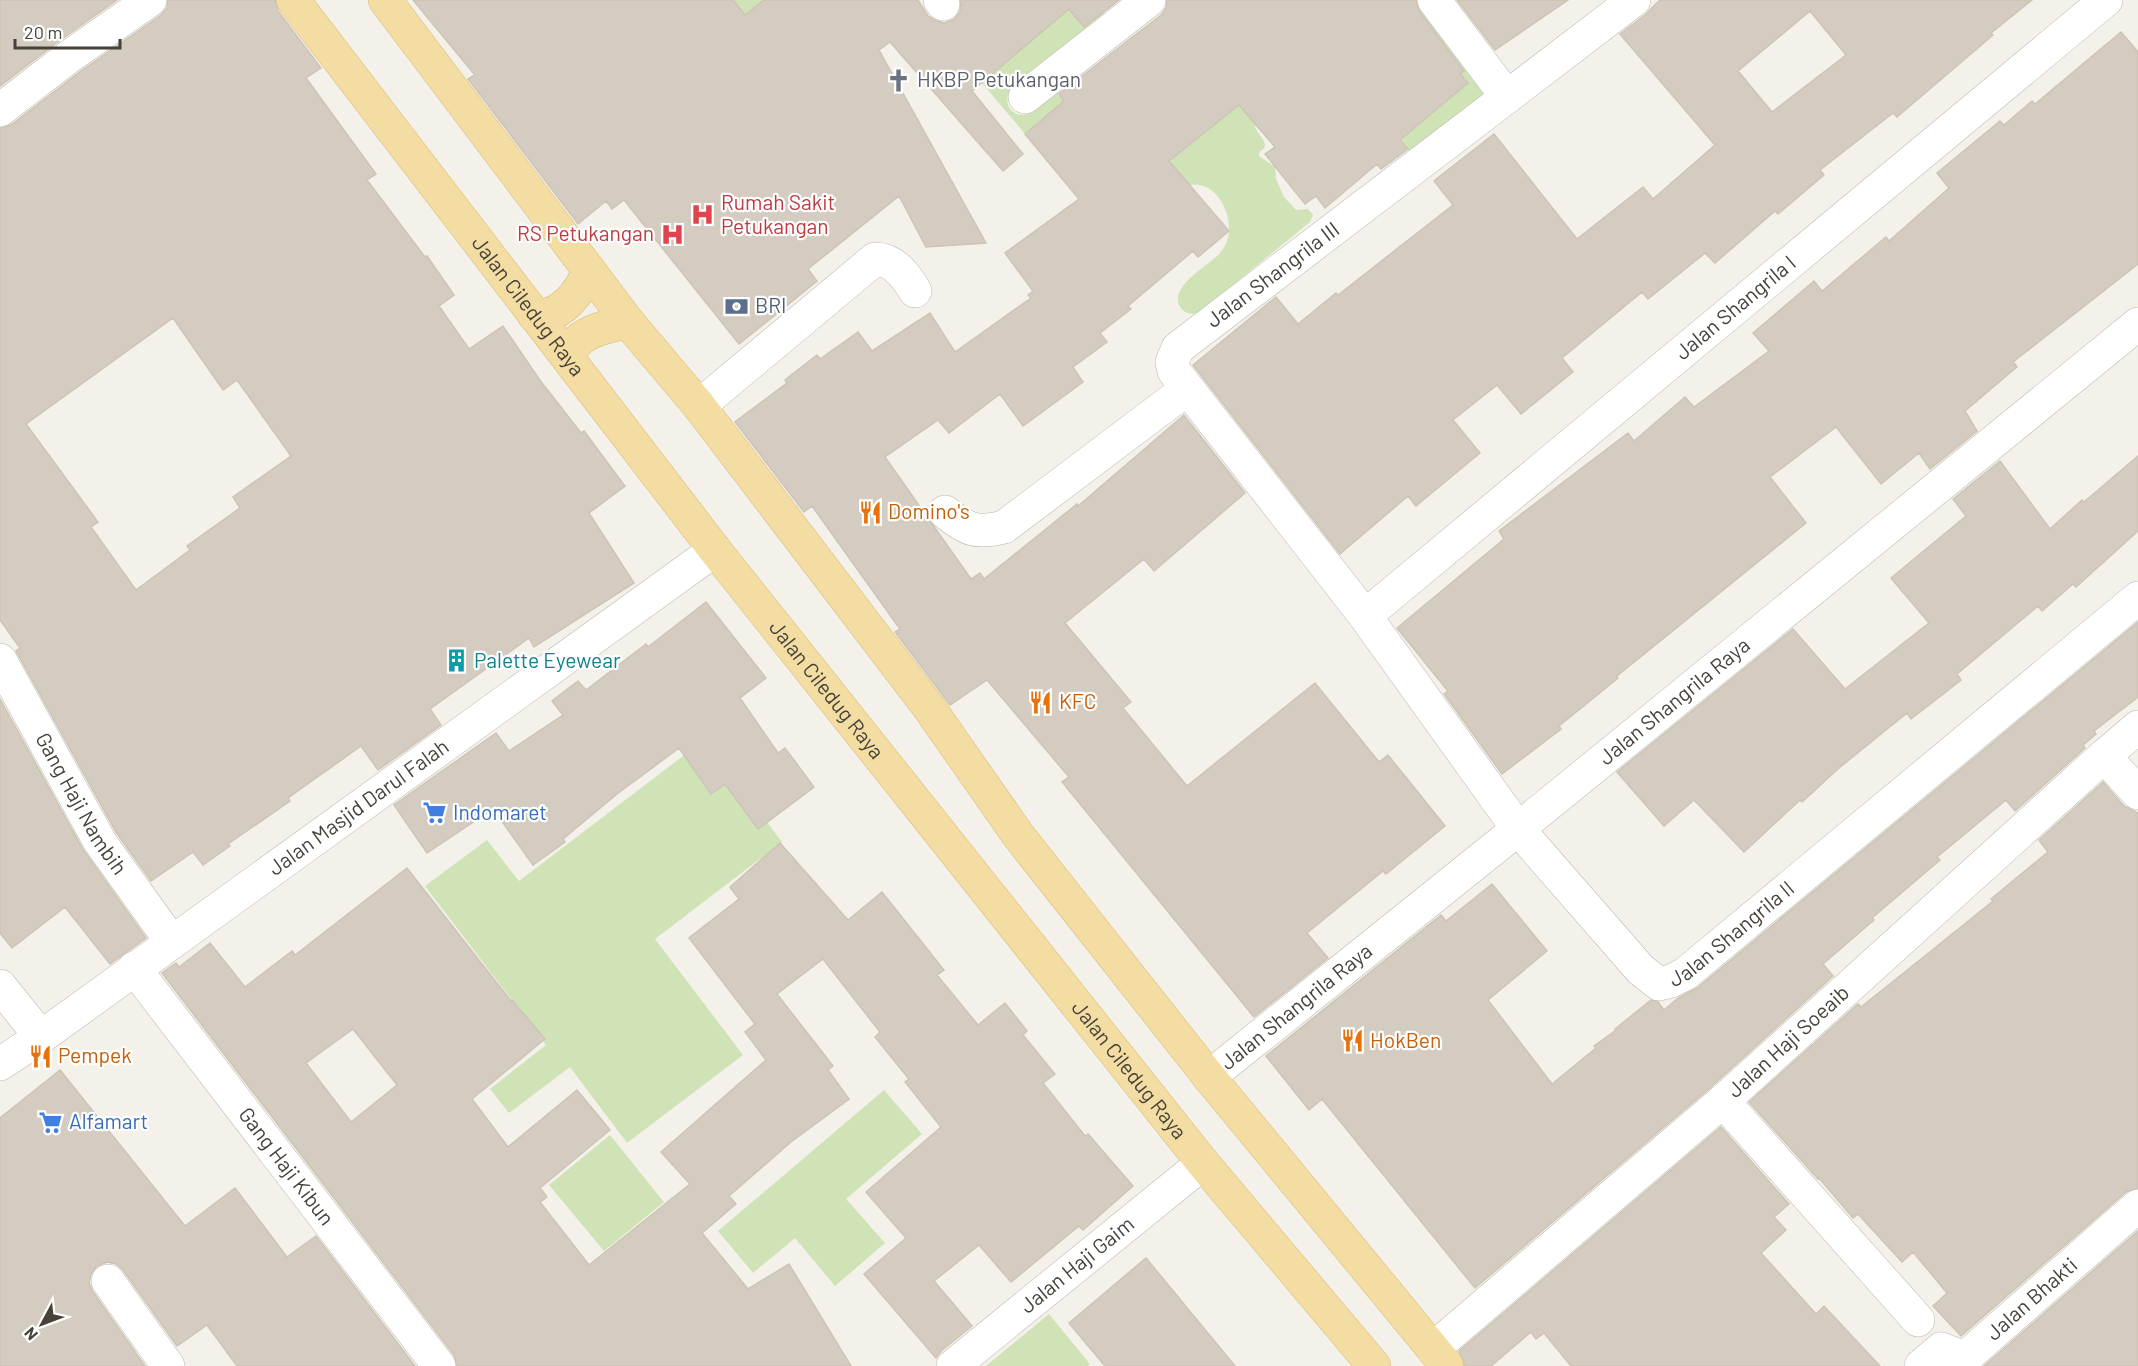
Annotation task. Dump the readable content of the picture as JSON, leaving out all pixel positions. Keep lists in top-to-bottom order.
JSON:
{
  "streets": {
    "main road": ["Jalan Ciledug Raya"],
    "street": [
      "Jalan Shangrila III",
      "Jalan Shangrila I",
      "Jalan Shangrila Raya",
      "Gang Haji Nambih",
      "Jalan Masjid Darul Falah",
      "Jalan Shangrila II",
      "Jalan Haji Soeaib",
      "Gang Haji Kibun",
      "Jalan Haji Gaim",
      "Jalan Bhakti"
    ]
  },
  "crossings": [
    ["Jalan Shangrila III", "Jalan Shangrila I"],
    ["Jalan Shangrila III", "Jalan Shangrila II"],
    ["Jalan Ciledug Raya", "Jalan Masjid Darul Falah"],
    ["Jalan Ciledug Raya", "Jalan Haji Gaim"],
    ["Jalan Shangrila I", "Jalan Shangrila II"],
    ["Jalan Shangrila Raya", "Jalan Shangrila II"],
    ["Gang Haji Nambih", "Jalan Masjid Darul Falah"],
    ["Jalan Masjid Darul Falah", "Gang Haji Kibun"]
  ],
  "places": {
    "church": ["HKBP Petukangan"],
    "hospital": ["Rumah Sakit Petukangan", "RS Petukangan"],
    "bank": ["BRI"],
    "restaurant": [
      "Domino's",
      "KFC",
      "HokBen",
      "Pempek"
    ],
    "building": ["Palette Eyewear"],
    "supermarket": ["Indomaret", "Alfamart"]
  },
  "scale_bar": "20 m",
  "north": "bottom left"
}
